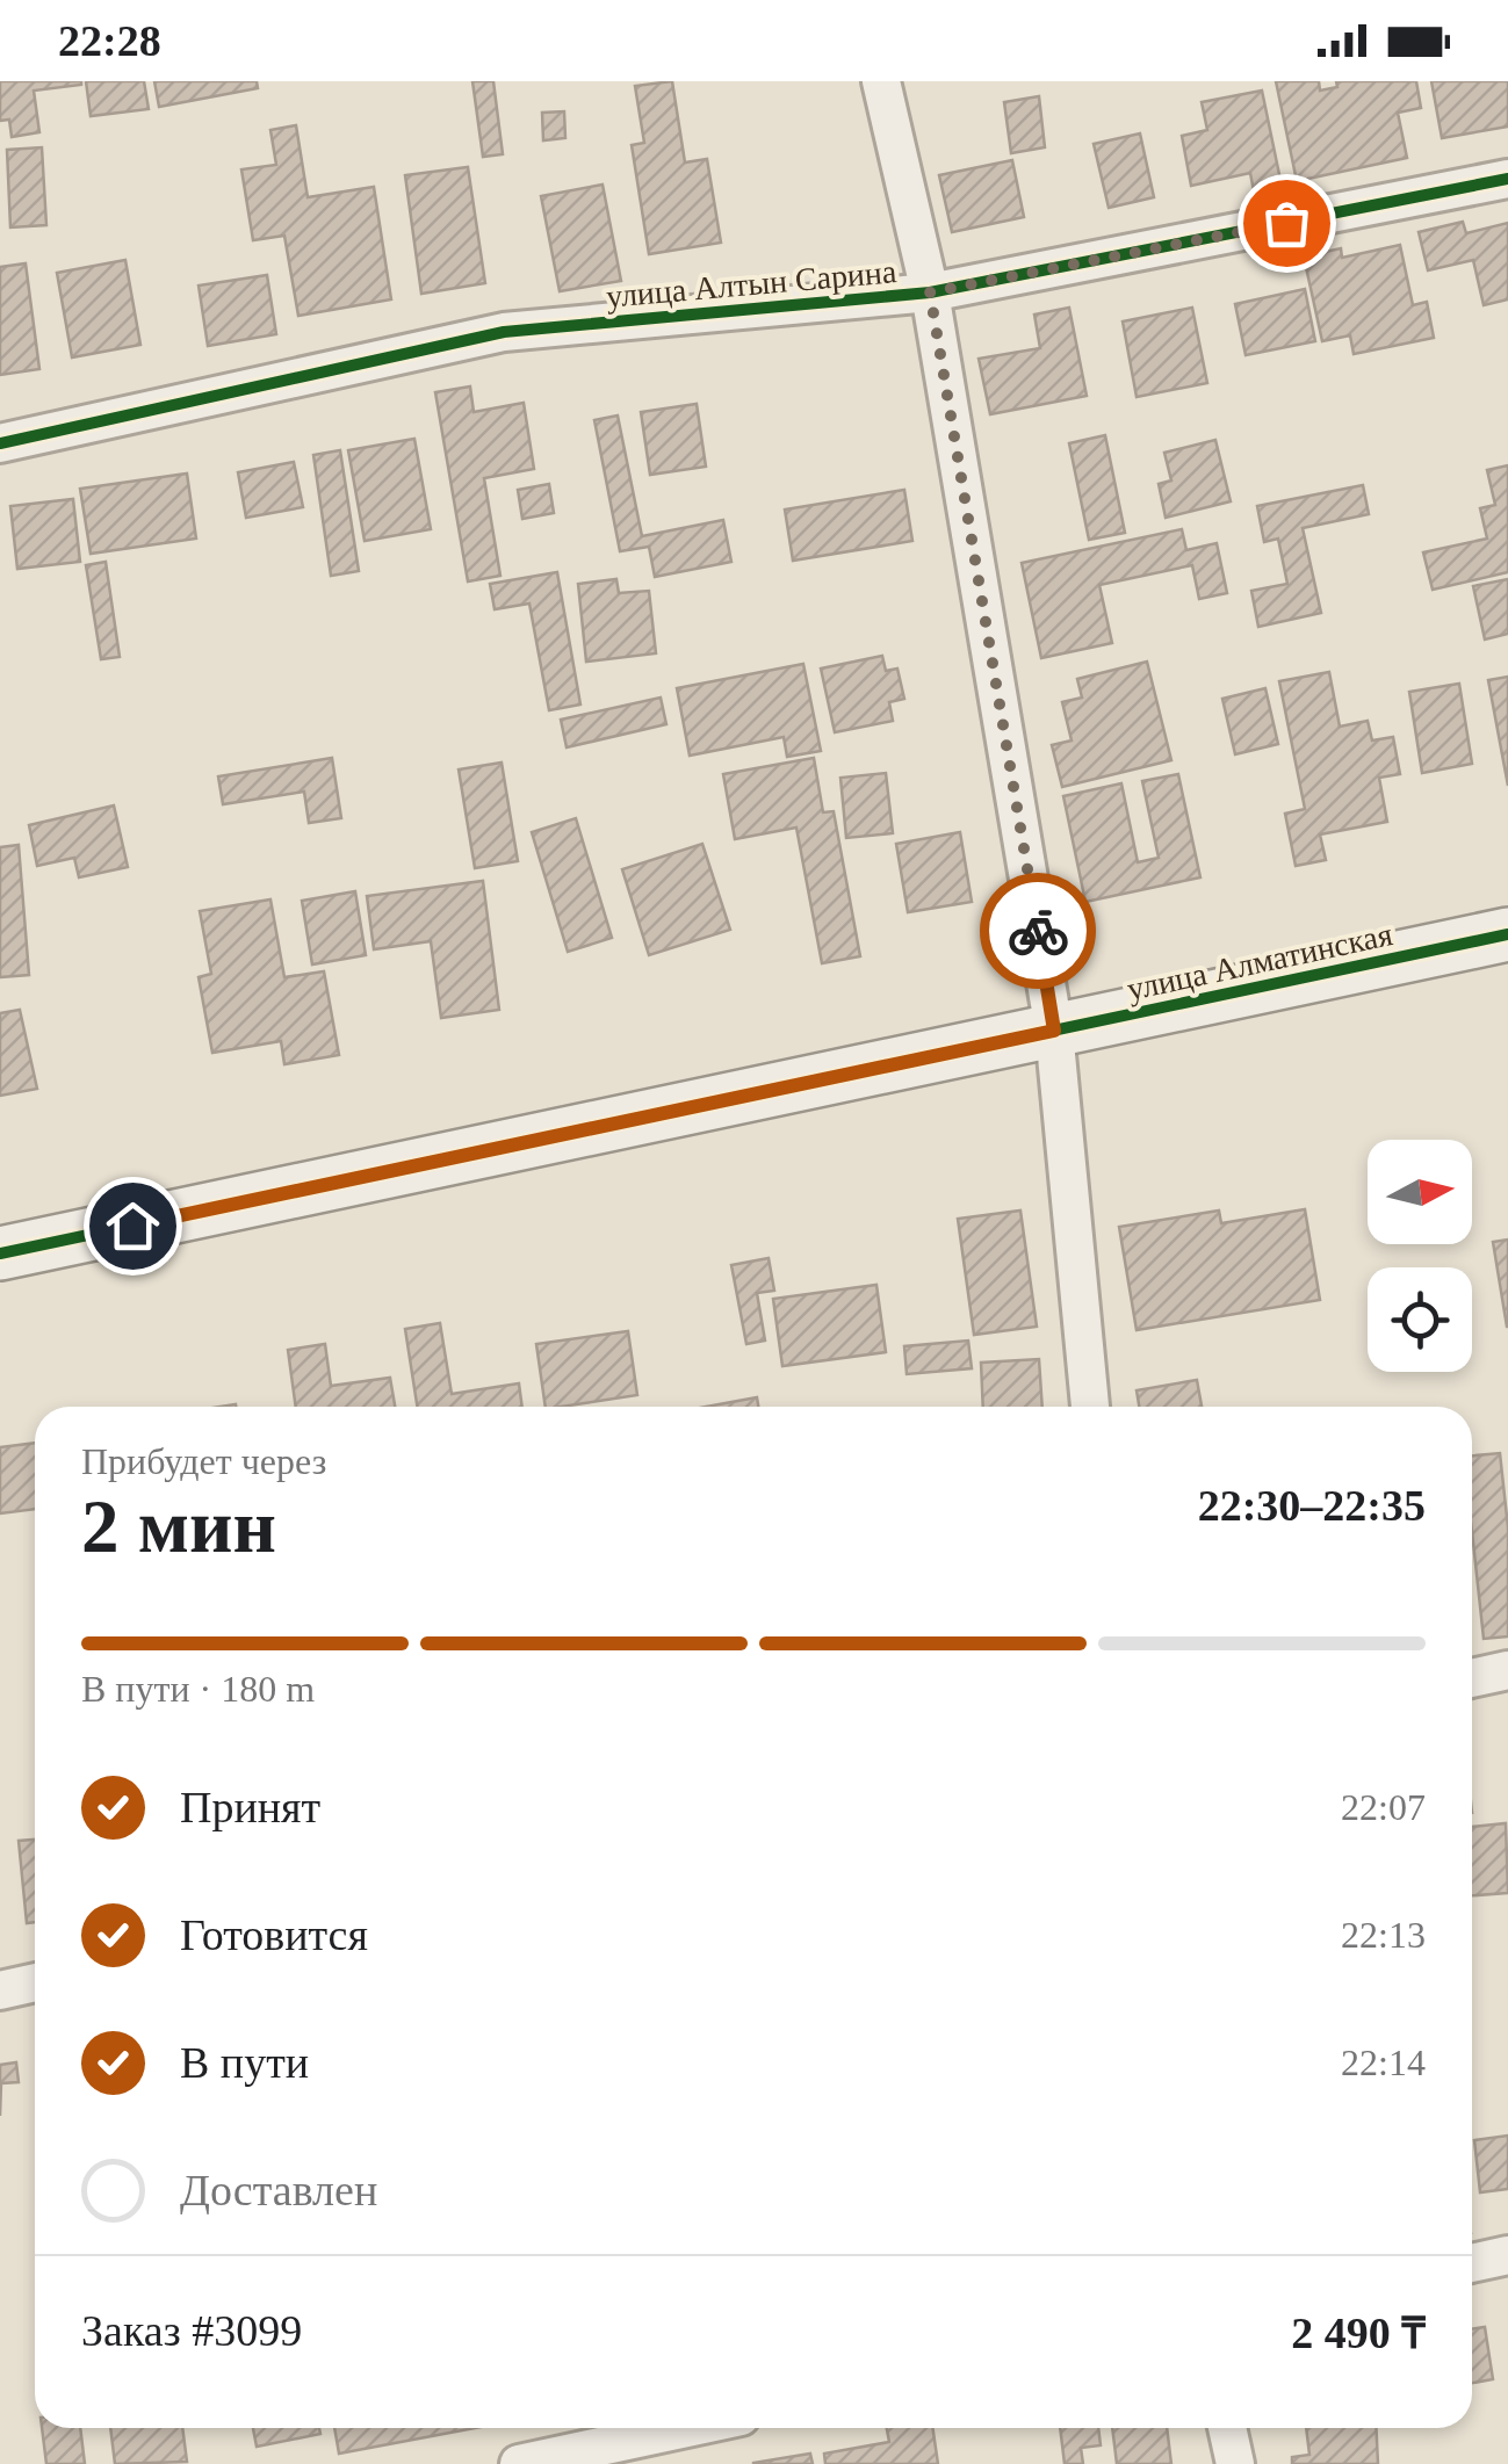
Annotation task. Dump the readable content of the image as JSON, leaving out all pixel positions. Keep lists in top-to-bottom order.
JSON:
{
  "streets": {
    "street": ["улица Алтын Сарина", "улица Алматинская"]
  },
  "north": "right",
  "page": {
    "status": "22:28",
    "heading": ["2 мин", "Прибудет через", "22:30–22:35"],
    "panel": ["Заказ #3099", "2 490 ₸"],
    "bar": "В пути · 180 m",
    "list": [
      ["Принят", "22:07"],
      ["Готовится", "22:13"],
      ["В пути", "22:14"],
      "Доставлен"
    ]
  }
}
